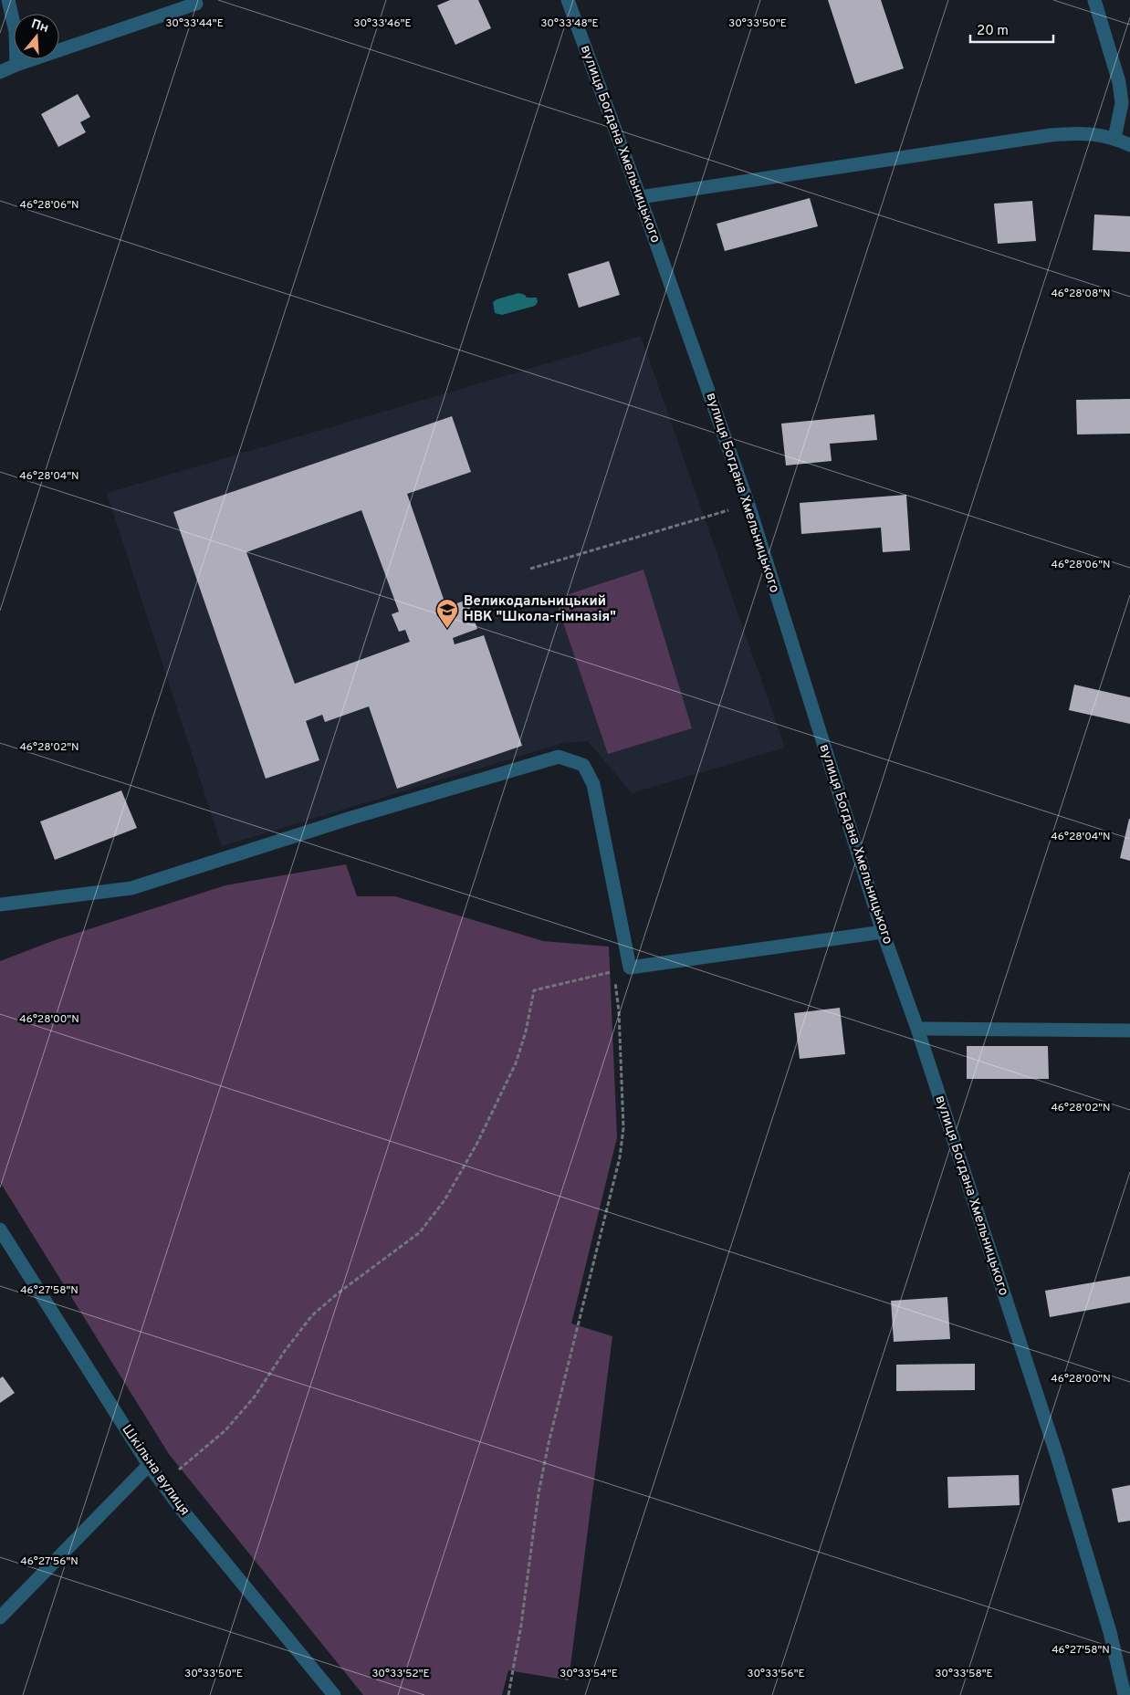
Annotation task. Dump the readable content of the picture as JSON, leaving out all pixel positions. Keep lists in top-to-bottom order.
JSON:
{
  "streets": {
    "street": ["вулиця Богдана Хмельницького", "Шкільна вулиця"]
  },
  "places": {
    "school or university": ["Великодальницький НВК \"Школа-гімназія\""]
  },
  "scale_bar": "20 m",
  "north": "top",
  "coordinates": [
    "30°33'44\"E",
    "30°33'46\"E",
    "30°33'48\"E",
    "30°33'50\"E",
    "46°28'06\"N",
    "46°28'08\"N",
    "46°28'04\"N",
    "46°28'02\"N",
    "46°28'00\"N",
    "46°27'58\"N",
    "46°27'56\"N",
    "30°33'52\"E",
    "30°33'54\"E",
    "30°33'56\"E",
    "30°33'58\"E"
  ]
}
